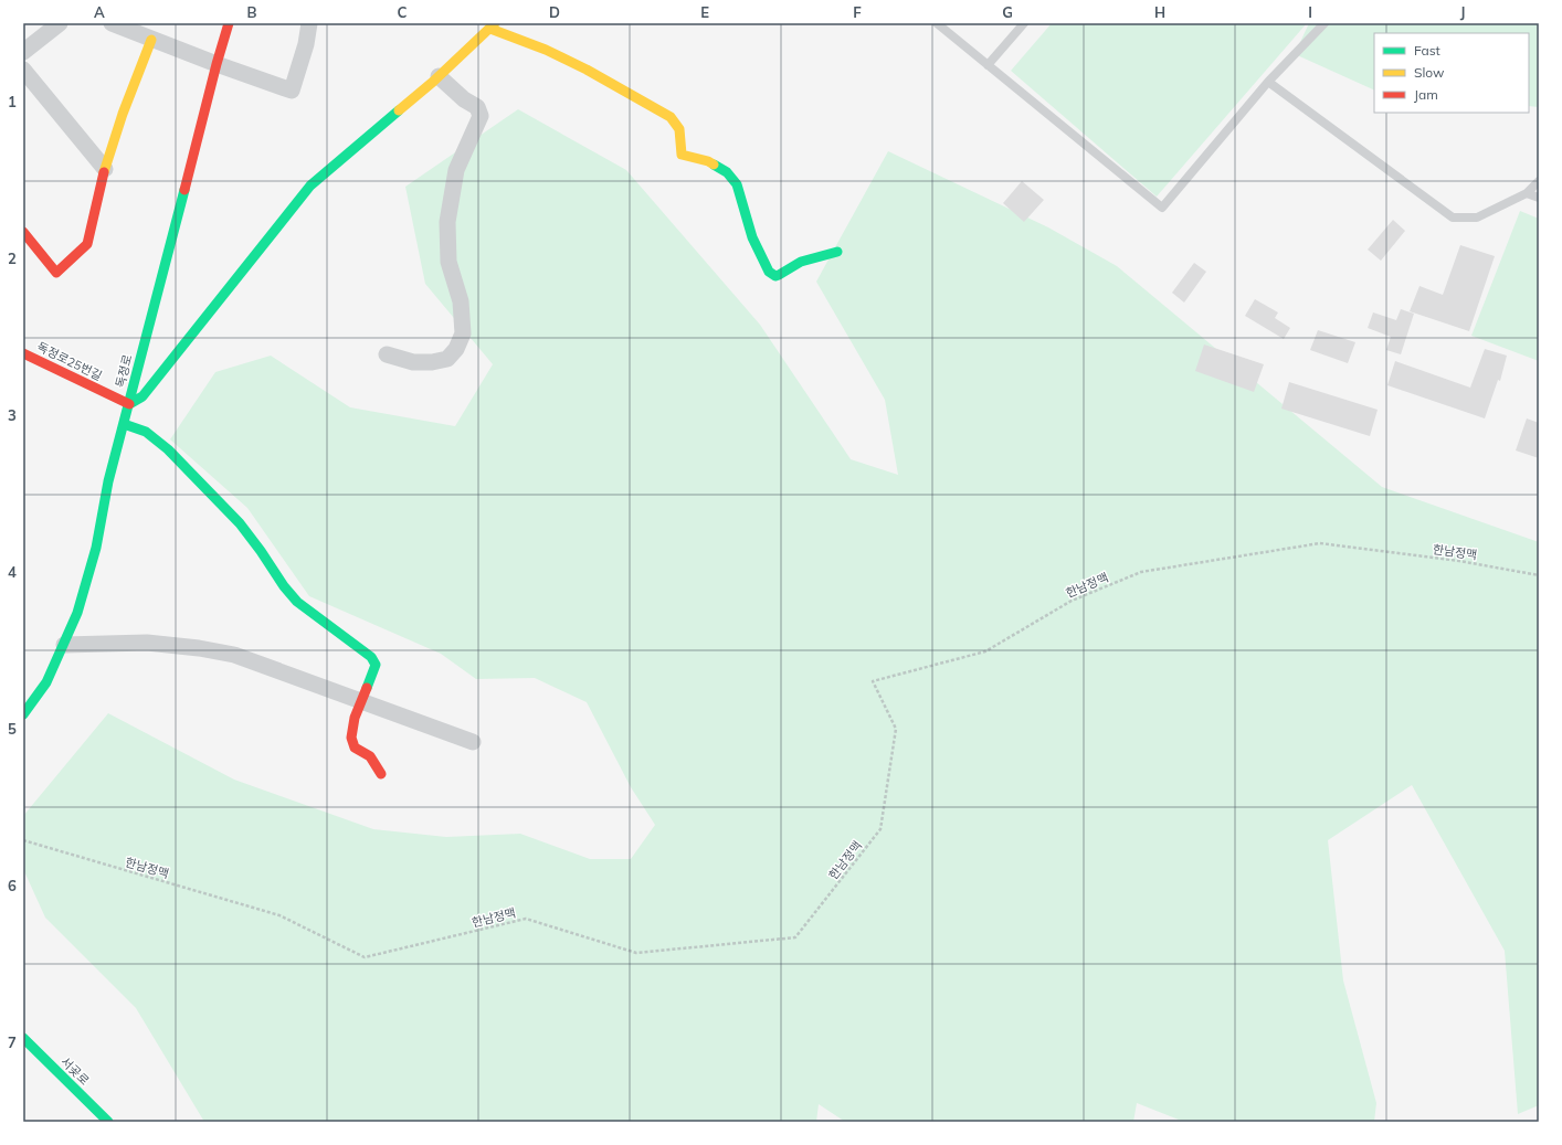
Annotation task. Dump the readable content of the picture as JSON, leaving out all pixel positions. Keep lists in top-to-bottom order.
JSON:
{
  "streets": {
    "street": ["독정로25번길", "독정로", "서곶로"],
    "path": ["한남정맥"]
  },
  "crossings": [
    ["독정로25번길", "독정로"]
  ],
  "legend": ["Fast", "Slow", "Jam"],
  "grid": {
    "columns": [
      "A",
      "B",
      "C",
      "D",
      "E",
      "F",
      "G",
      "H",
      "I",
      "J"
    ],
    "rows": [
      "1",
      "2",
      "3",
      "4",
      "5",
      "6",
      "7"
    ]
  }
}
